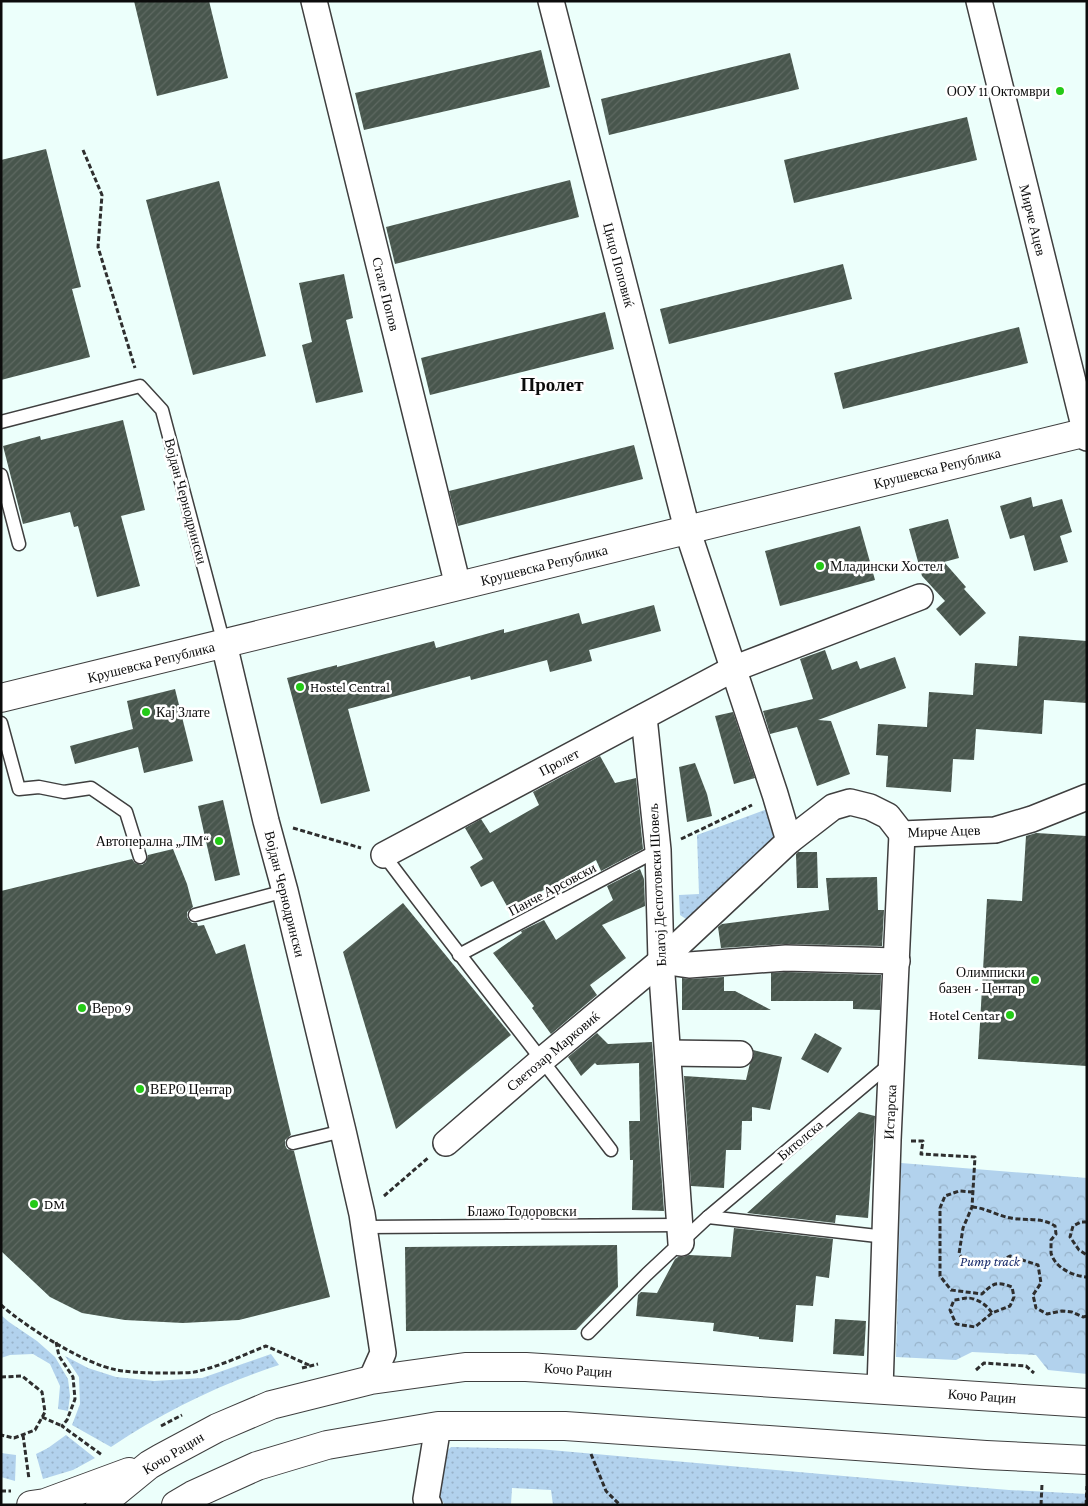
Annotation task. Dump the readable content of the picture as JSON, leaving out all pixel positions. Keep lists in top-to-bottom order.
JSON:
{
  "streets": {
    "street": [
      "Мирче Ацев",
      "Цицо Поповиќ",
      "Стале Попов",
      "Крушевска Република",
      "Војдан Чернодрински",
      "Пролет",
      "Благој Деспотовски Шовељ",
      "Светозар Марковиќ",
      "Истарска",
      "Кочо Рацин"
    ],
    "lane": ["Панче Арсовски", "Битолска", "Блажо Тодоровски"]
  },
  "crossings": [
    ["Мирче Ацев", "Крушевска Република"],
    ["Мирче Ацев", "Светозар Марковиќ"],
    ["Мирче Ацев", "Истарска"],
    ["Цицо Поповиќ", "Крушевска Република"],
    ["Стале Попов", "Крушевска Република"],
    ["Крушевска Република", "Војдан Чернодрински"],
    ["Војдан Чернодрински", "Блажо Тодоровски"],
    ["Војдан Чернодрински", "Кочо Рацин"],
    ["Пролет", "Благој Деспотовски Шовељ"],
    ["Благој Деспотовски Шовељ", "Панче Арсовски"],
    ["Благој Деспотовски Шовељ", "Светозар Марковиќ"],
    ["Благој Деспотовски Шовељ", "Битолска"],
    ["Благој Деспотовски Шовељ", "Блажо Тодоровски"],
    ["Истарска", "Битолска"],
    ["Истарска", "Кочо Рацин"],
    ["Битолска", "Блажо Тодоровски"]
  ],
  "districts": ["Пролет"],
  "parks": ["Pump track"],
  "places": [
    "ООУ 11 Октомври",
    "Младински Хостел",
    "Hostel Central",
    "Кај Злате",
    "Автоперална „ЛМ“",
    "Олимписки базен - Центар",
    "Веро 9",
    "Hotel Centar",
    "ВЕРО Центар",
    "DM"
  ]
}
